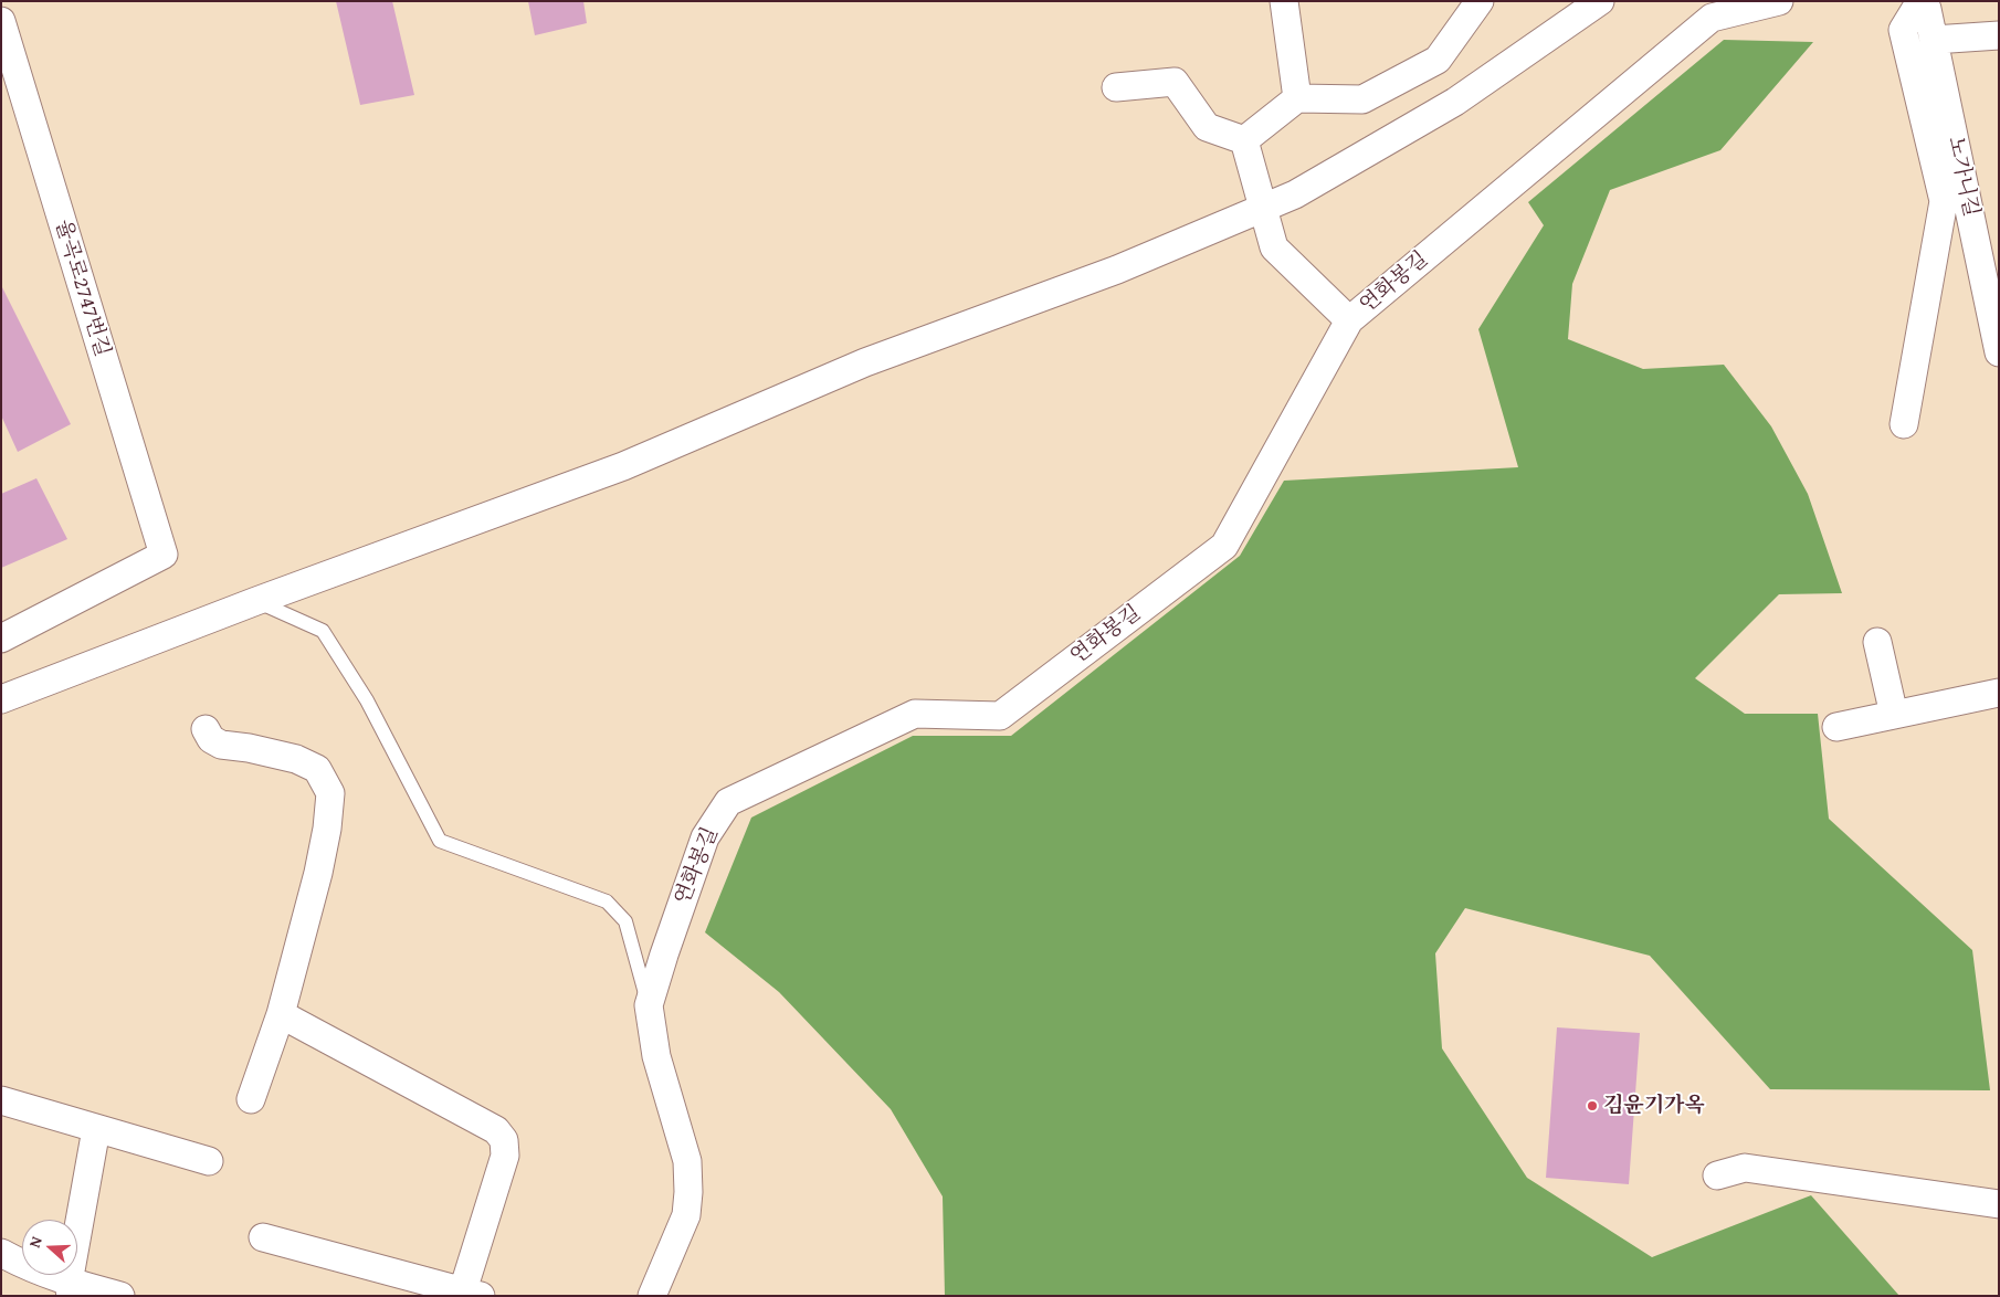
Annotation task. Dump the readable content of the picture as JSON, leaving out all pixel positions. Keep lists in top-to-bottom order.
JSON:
{
  "streets": {
    "street": ["노가니길", "연화봉길", "율곡로2747번길"]
  },
  "places": ["김윤기가옥"],
  "north": "left"
}
